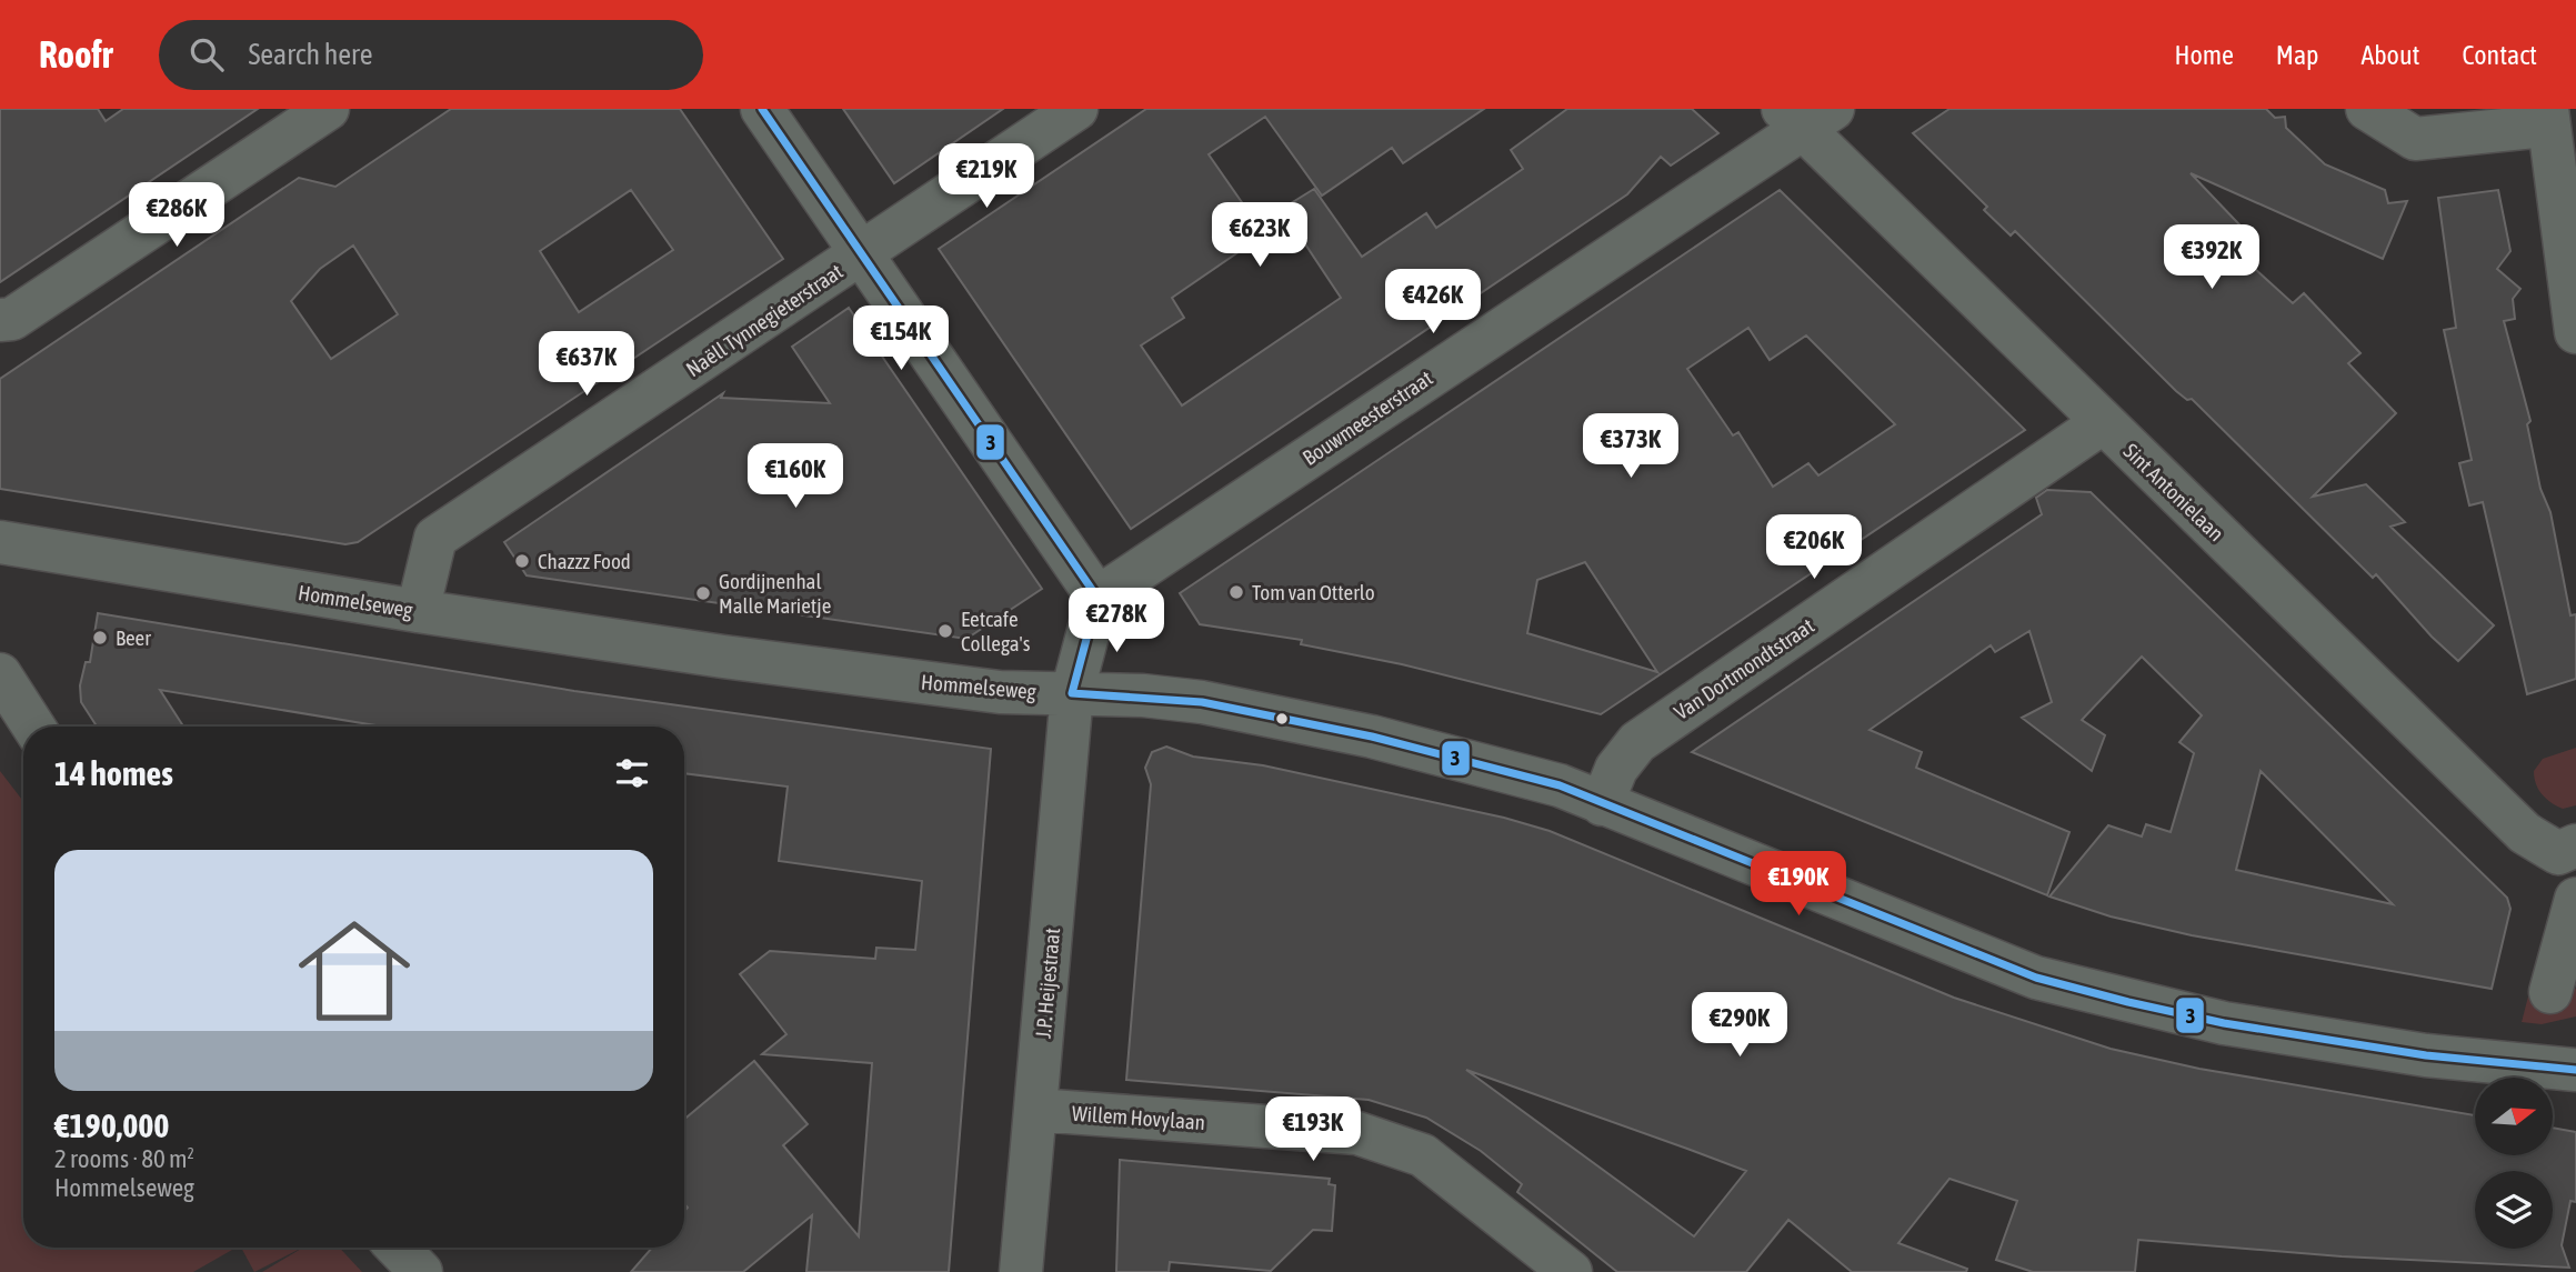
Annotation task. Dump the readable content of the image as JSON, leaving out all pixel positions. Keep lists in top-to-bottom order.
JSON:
{
  "streets": {
    "street": [
      "Naëll Tynnegieterstraat",
      "Bouwmeesterstraat",
      "Sint Antonielaan",
      "Hommelseweg",
      "Van Dortmondtstraat",
      "J.P. Heijestraat",
      "Willem Hovylaan"
    ]
  },
  "crossings": [
    ["Naëll Tynnegieterstraat", "Hommelseweg"],
    ["Bouwmeesterstraat", "Sint Antonielaan"],
    ["Bouwmeesterstraat", "J.P. Heijestraat"],
    ["Sint Antonielaan", "Van Dortmondtstraat"],
    ["Hommelseweg", "Van Dortmondtstraat"],
    ["Hommelseweg", "J.P. Heijestraat"],
    ["J.P. Heijestraat", "Willem Hovylaan"]
  ],
  "places": [
    "Chazzz Food",
    "Tom van Otterlo",
    "Gordijnenhal Malle Marietje",
    "Eetcafe Collega's",
    "Beer"
  ],
  "lines": ["transit line 3"],
  "north": "right",
  "page": {
    "header": "Roofr",
    "search": "Search here",
    "nav": [
      "Home",
      "Map",
      "About",
      "Contact"
    ],
    "price": [
      "€219K",
      "€286K",
      "€623K",
      "€392K",
      "€426K",
      "€154K",
      "€637K",
      "€373K",
      "€160K",
      "€206K",
      "€278K",
      "€190K",
      "€290K",
      "€193K"
    ],
    "heading": "14 homes",
    "list": [
      {
        "name": "€190,000",
        "note": "2 rooms · 80 m² · Hommelseweg"
      }
    ]
  }
}
